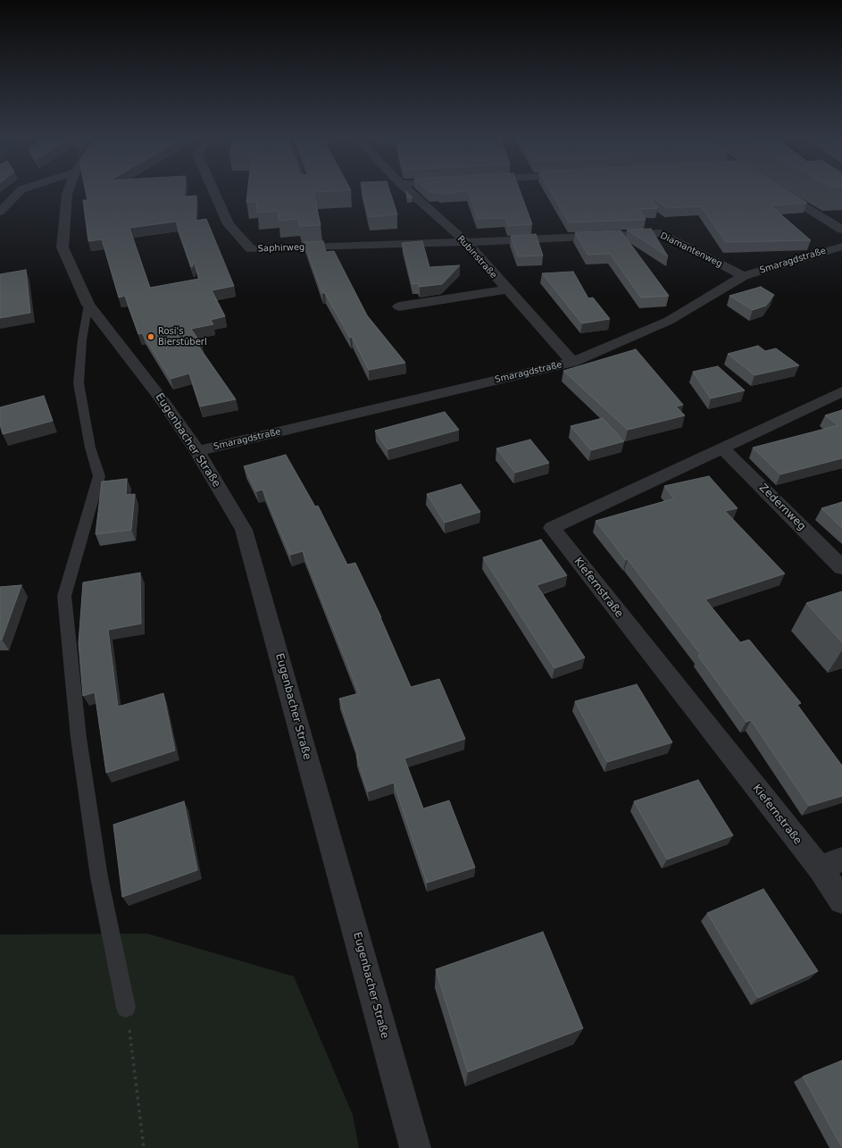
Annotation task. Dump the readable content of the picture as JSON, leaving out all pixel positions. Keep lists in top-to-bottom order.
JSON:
{
  "streets": {
    "street": [
      "Saphirweg",
      "Diamantenweg",
      "Rubinstraße",
      "Smaragdstraße",
      "Eugenbacher Straße",
      "Zedernweg",
      "Kiefernstraße"
    ]
  },
  "crossings": [
    ["Saphirweg", "Diamantenweg"],
    ["Saphirweg", "Rubinstraße"],
    ["Diamantenweg", "Rubinstraße"],
    ["Diamantenweg", "Smaragdstraße"],
    ["Rubinstraße", "Smaragdstraße"],
    ["Smaragdstraße", "Eugenbacher Straße"],
    ["Zedernweg", "Kiefernstraße"]
  ],
  "places": ["Rosi's Bierstüberl"]
}
